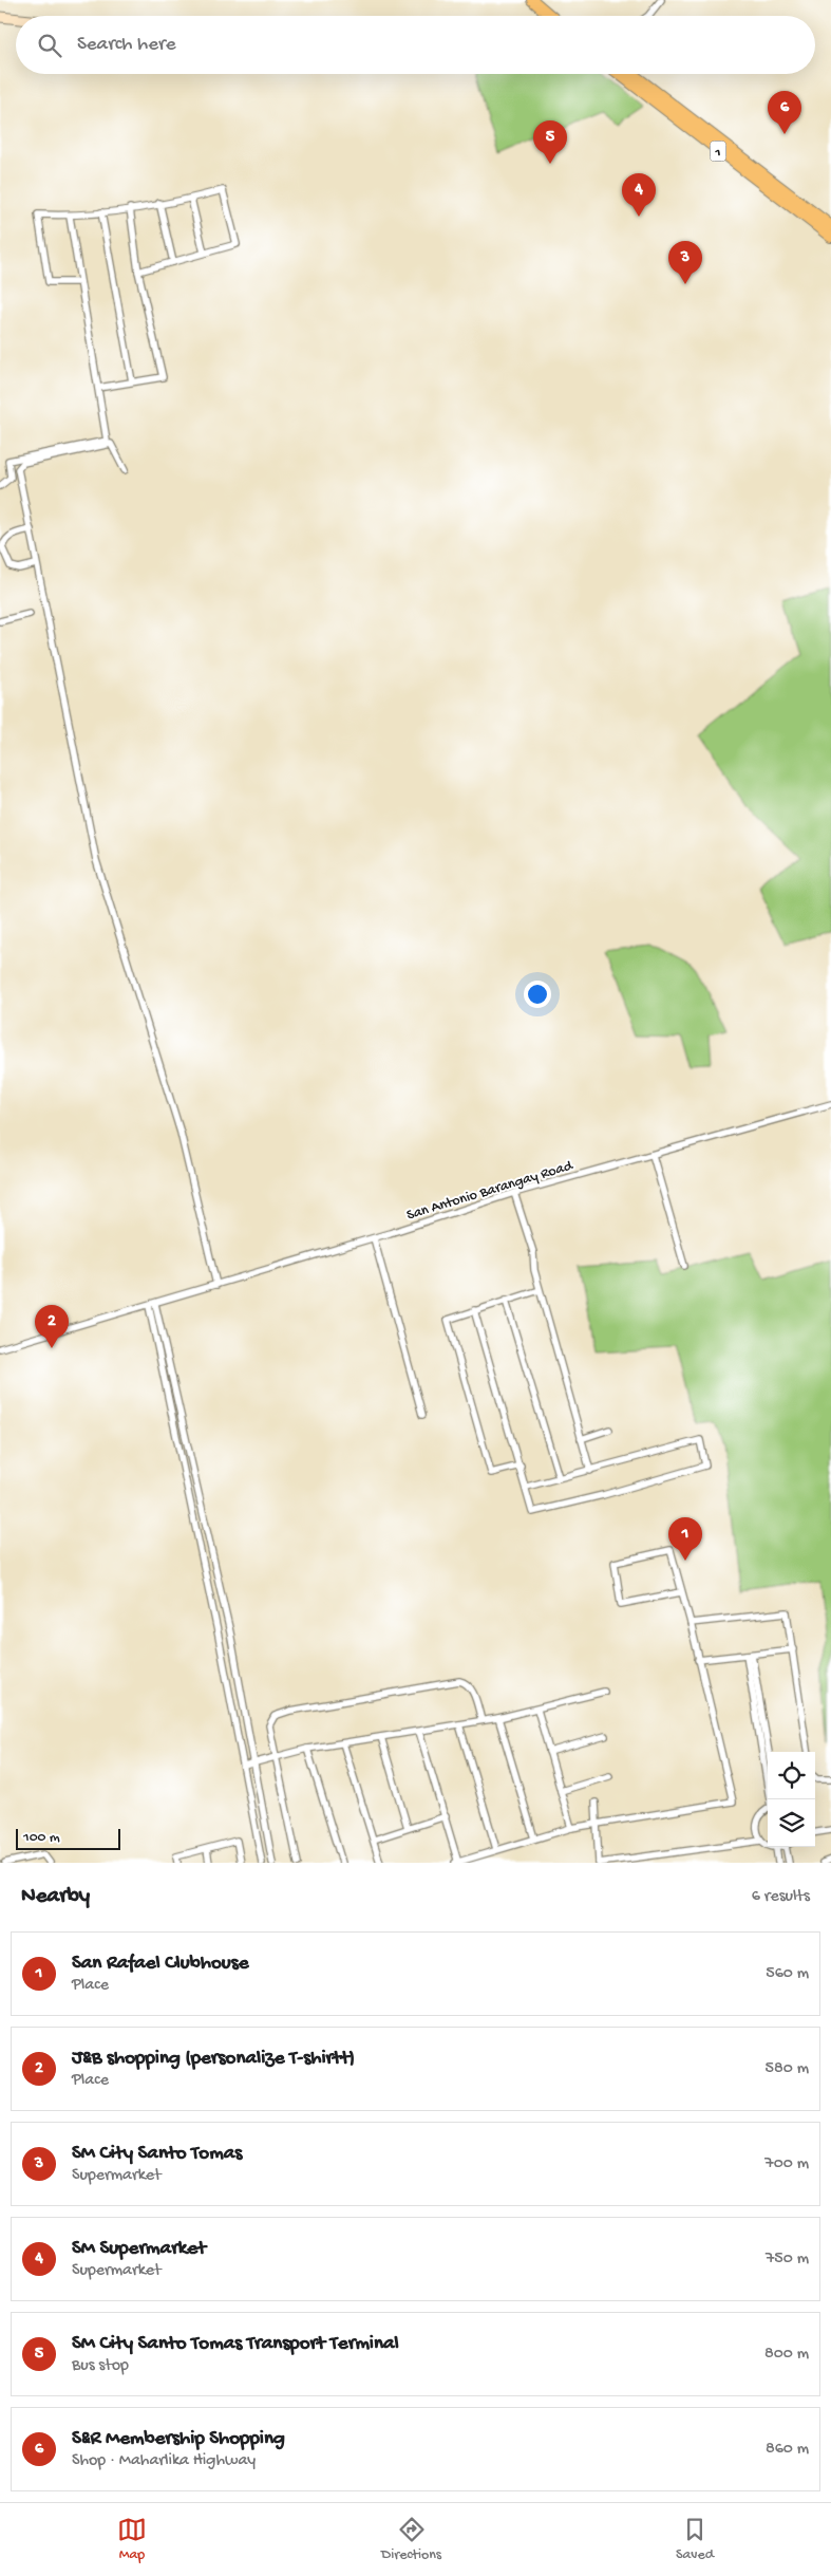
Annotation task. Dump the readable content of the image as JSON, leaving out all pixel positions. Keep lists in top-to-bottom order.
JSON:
{
  "streets": {
    "highway": ["1"],
    "street": ["San Antonio Barangay Road"]
  },
  "scale_bar": "100 m",
  "page": {
    "search": "Search here",
    "pins": [
      "6",
      "5",
      "4",
      "3",
      "2",
      "1"
    ],
    "scale": "100 m",
    "heading": ["Nearby", "6 results"],
    "list": [
      {
        "mark": "1",
        "name": "San Rafael Clubhouse",
        "note": "Place",
        "value": "560 m"
      },
      {
        "mark": "2",
        "name": "J&B shopping (personalize T-shirtt)",
        "note": "Place",
        "value": "580 m"
      },
      {
        "mark": "3",
        "name": "SM City Santo Tomas",
        "note": "Supermarket",
        "value": "700 m"
      },
      {
        "mark": "4",
        "name": "SM Supermarket",
        "note": "Supermarket",
        "value": "750 m"
      },
      {
        "mark": "5",
        "name": "SM City Santo Tomas Transport Terminal",
        "note": "Bus stop",
        "value": "800 m"
      },
      {
        "mark": "6",
        "name": "S&R Membership Shopping",
        "note": "Shop · Maharlika Highway",
        "value": "860 m"
      }
    ],
    "nav": ["Map", "Directions", "Saved"]
  }
}
